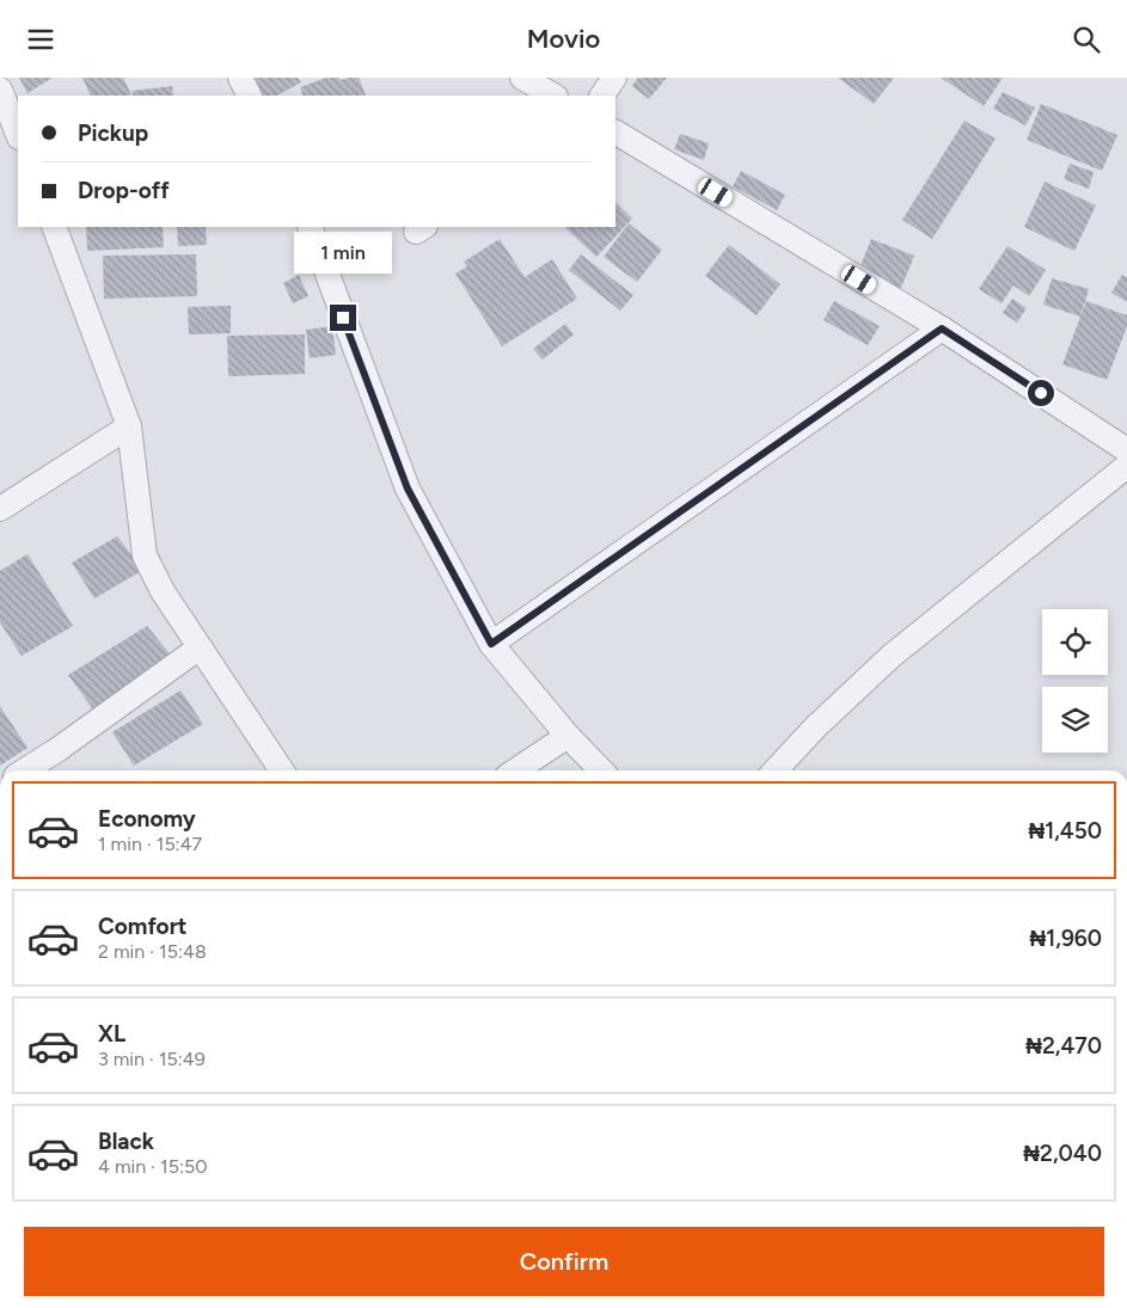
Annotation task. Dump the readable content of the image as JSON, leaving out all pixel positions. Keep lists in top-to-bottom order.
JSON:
{
  "page": {
    "header": "Movio",
    "banner": ["Pickup", "Drop-off"],
    "bubble": "1 min",
    "list": [
      {
        "name": "Economy",
        "note": "1 min · 15:47",
        "value": "₦1,450"
      },
      {
        "name": "Comfort",
        "note": "2 min · 15:48",
        "value": "₦1,960"
      },
      {
        "name": "XL",
        "note": "3 min · 15:49",
        "value": "₦2,470"
      },
      {
        "name": "Black",
        "note": "4 min · 15:50",
        "value": "₦2,040"
      }
    ],
    "buttons": "Confirm"
  }
}
